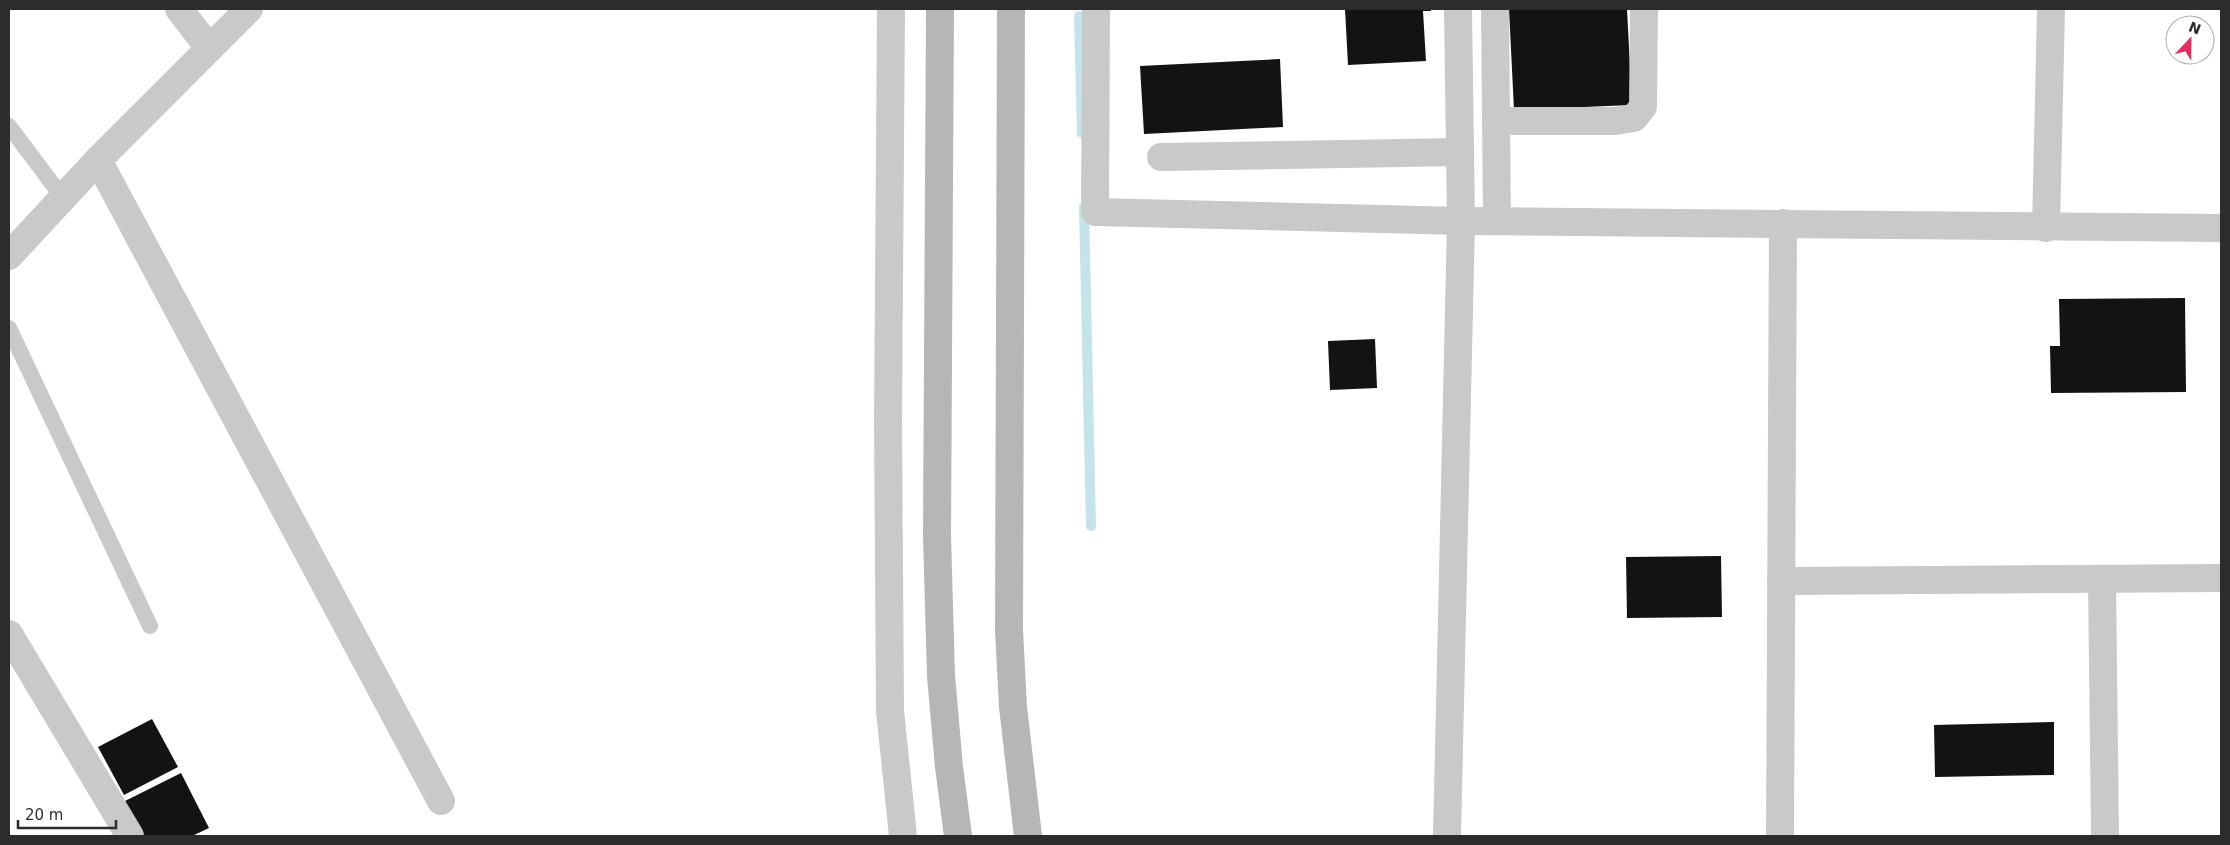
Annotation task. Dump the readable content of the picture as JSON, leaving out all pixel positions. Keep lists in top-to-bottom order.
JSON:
{
  "scale_bar": "20 m",
  "north": "top"
}
